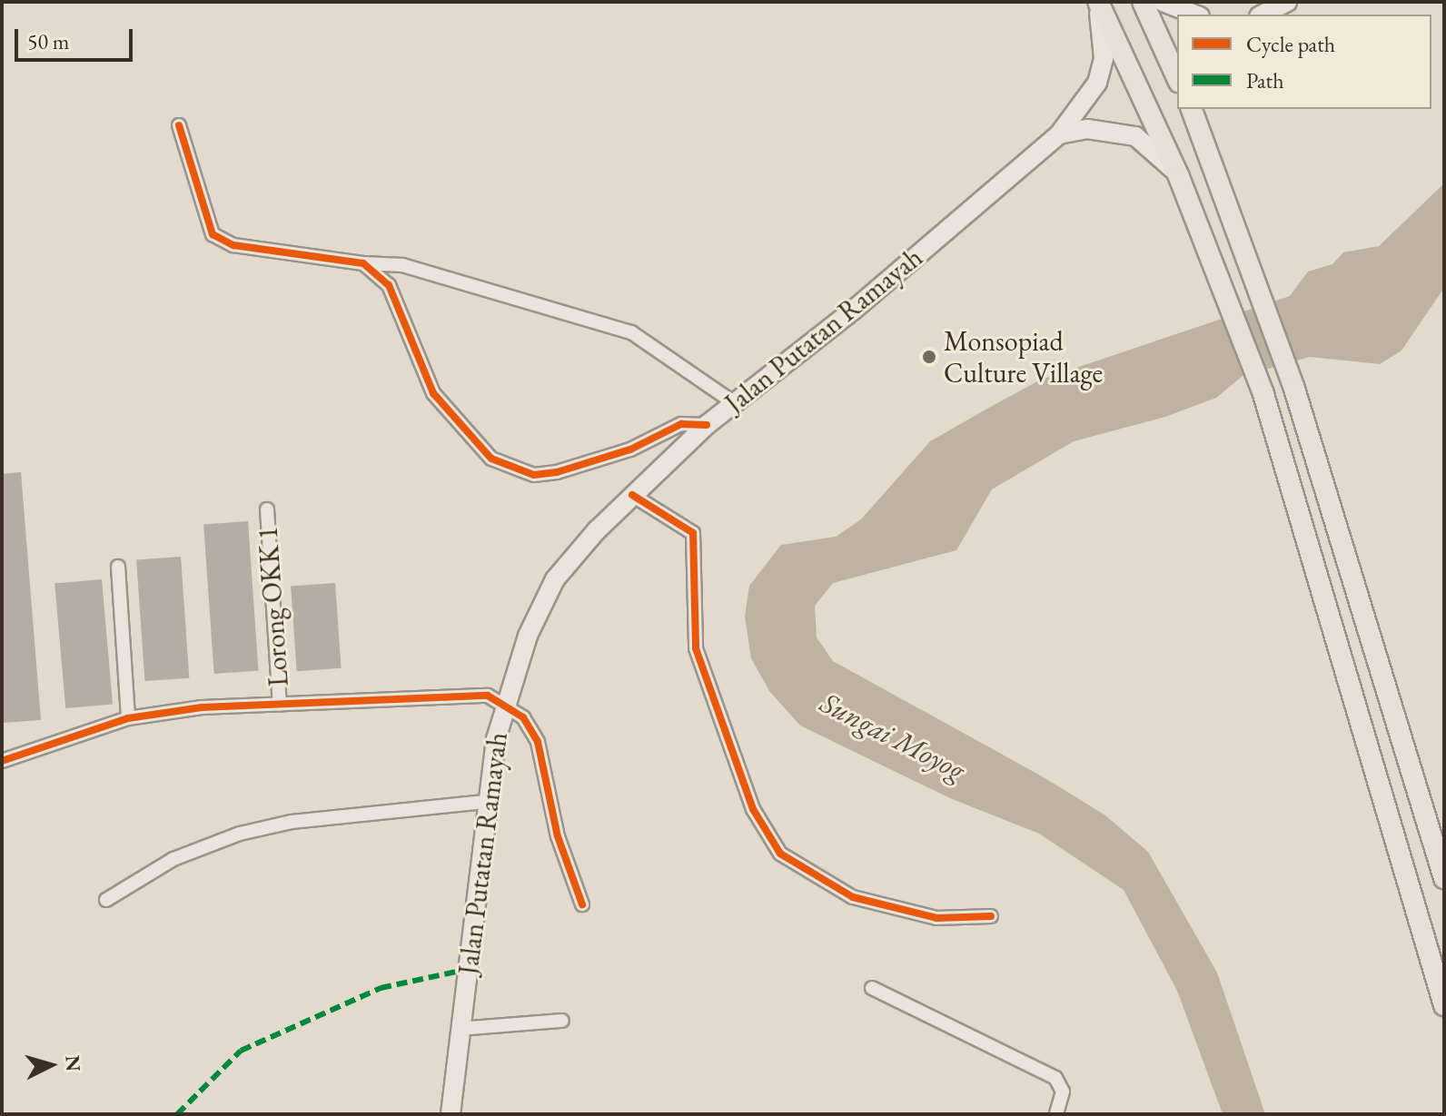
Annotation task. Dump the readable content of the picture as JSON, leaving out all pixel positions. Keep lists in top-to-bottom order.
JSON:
{
  "streets": {
    "main road": ["Jalan Putatan Ramayah"],
    "street": ["Lorong OKK 1"]
  },
  "water": ["Sungai Moyog"],
  "places": ["Monsopiad Culture Village"],
  "legend": ["Cycle path", "Path"],
  "scale_bar": "50 m",
  "north": "right"
}
